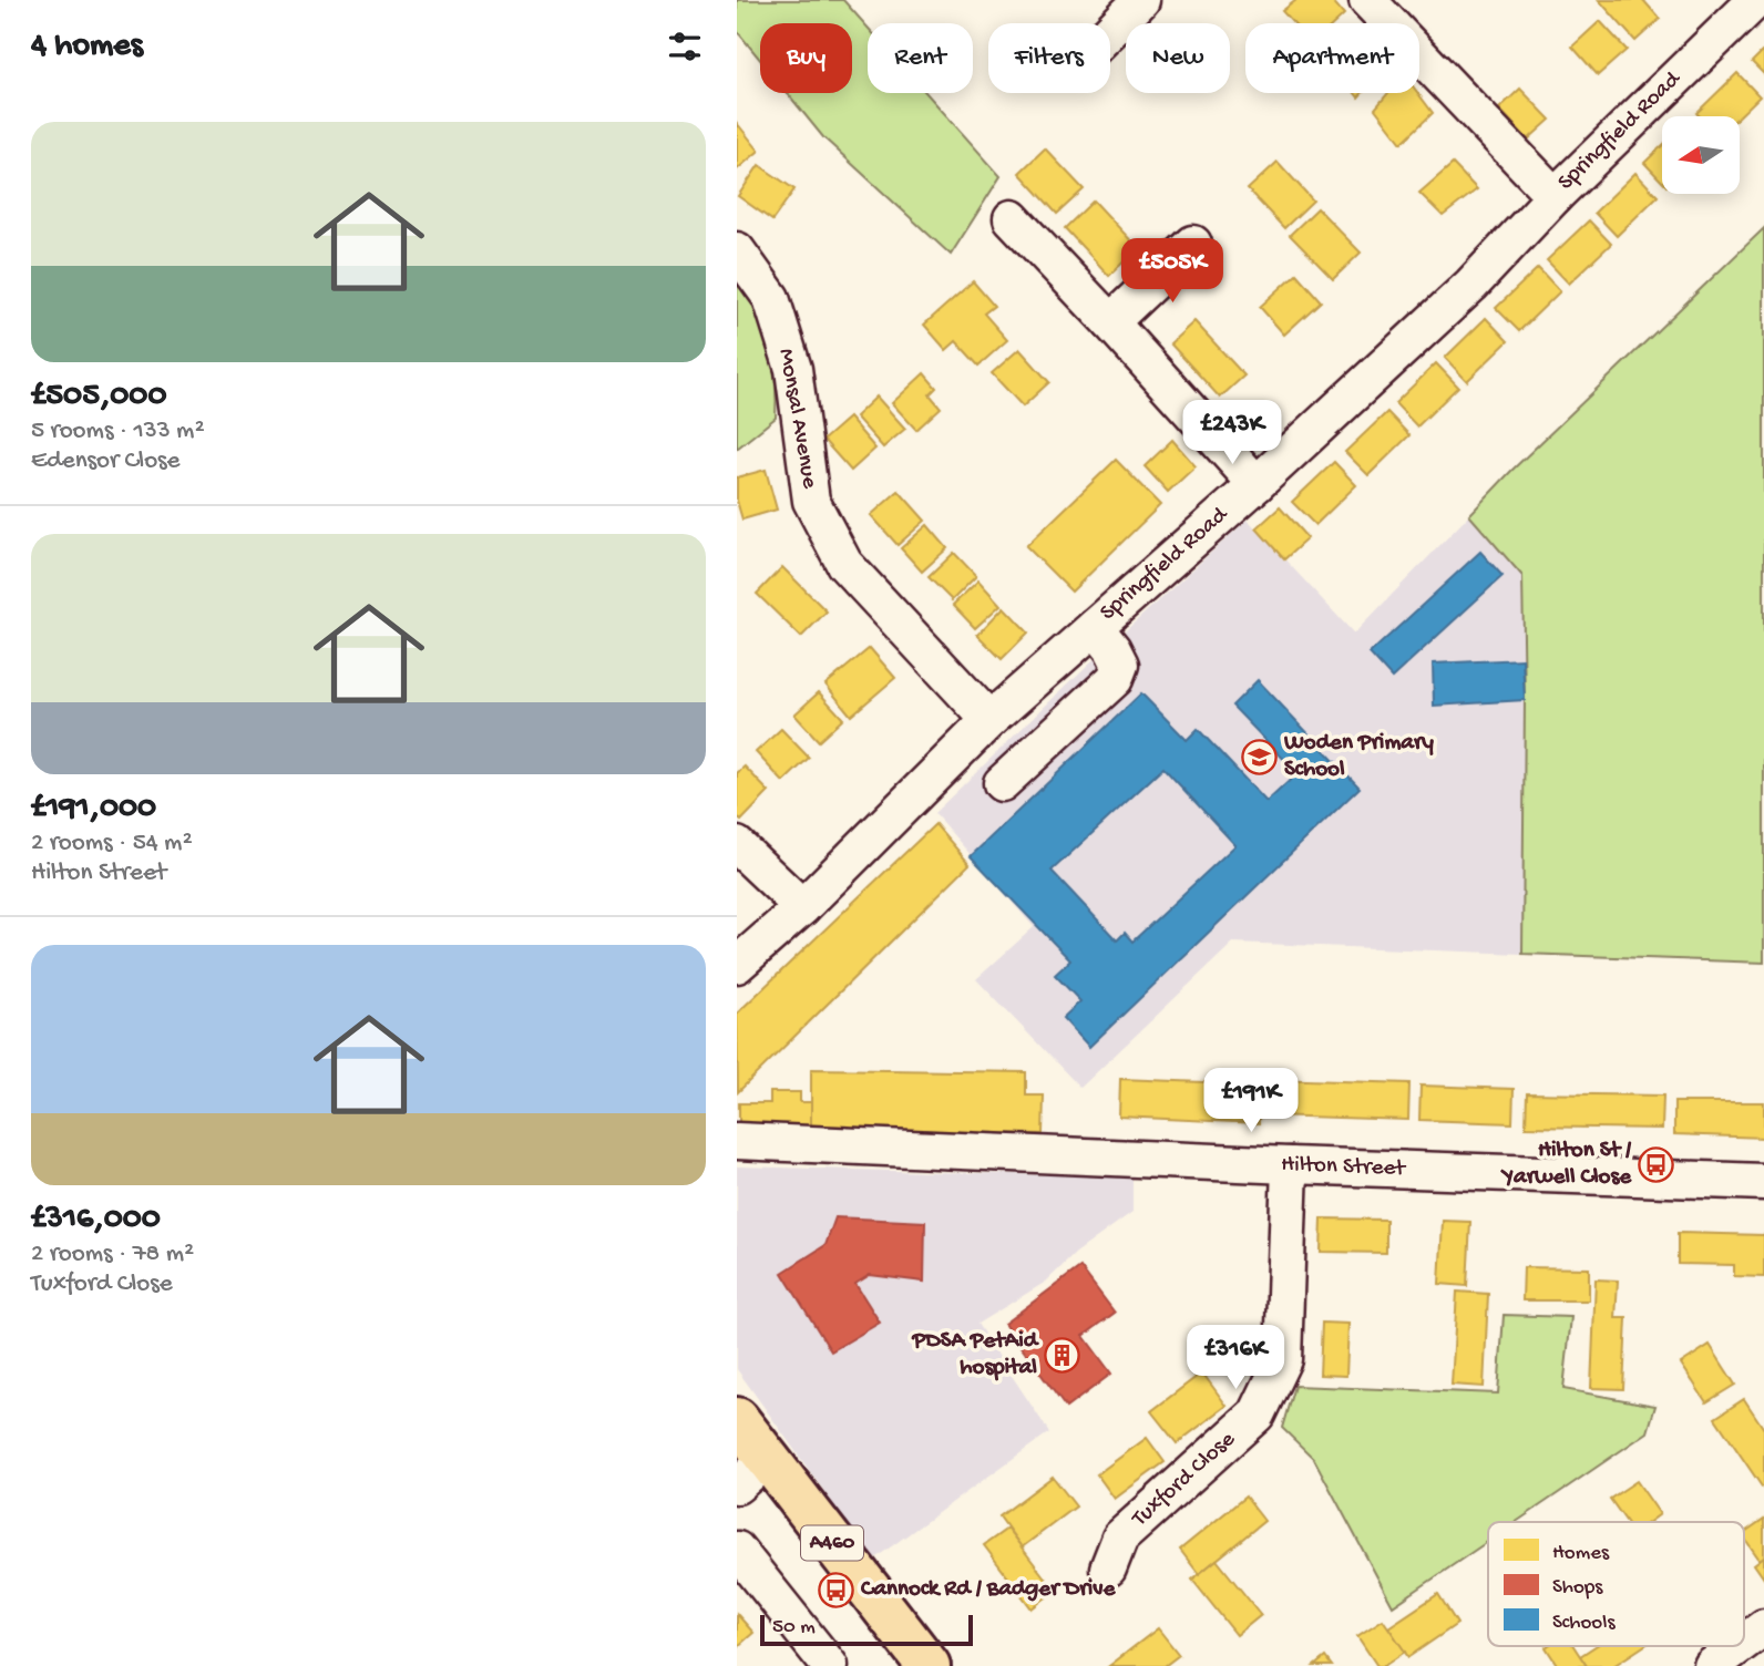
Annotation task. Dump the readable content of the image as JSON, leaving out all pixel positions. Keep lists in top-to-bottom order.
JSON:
{
  "streets": {
    "highway": ["A460"],
    "street": [
      "Springfield Road",
      "Monsal Avenue",
      "Hilton Street",
      "Tuxford Close"
    ]
  },
  "crossings": [
    ["Springfield Road", "Monsal Avenue"],
    ["Hilton Street", "Tuxford Close"]
  ],
  "places": {
    "school or university": ["Woden Primary School"],
    "bus stop": ["Hilton St / Yarwell Close", "Cannock Rd / Badger Drive"],
    "building": ["PDSA PetAid hospital"]
  },
  "legend": ["Homes", "Shops", "Schools"],
  "scale_bar": "50 m",
  "north": "left",
  "page": {
    "heading": "4 homes",
    "chip": [
      "Buy",
      "Rent",
      "Filters",
      "New",
      "Apartment"
    ],
    "list": [
      {
        "name": "£505,000",
        "note": "5 rooms · 133 m² · Edensor Close"
      },
      {
        "name": "£191,000",
        "note": "2 rooms · 54 m² · Hilton Street"
      },
      {
        "name": "£316,000",
        "note": "2 rooms · 78 m² · Tuxford Close"
      }
    ],
    "price": [
      "£505K",
      "£243K",
      "£191K",
      "£316K"
    ],
    "scale": "50 m"
  }
}
